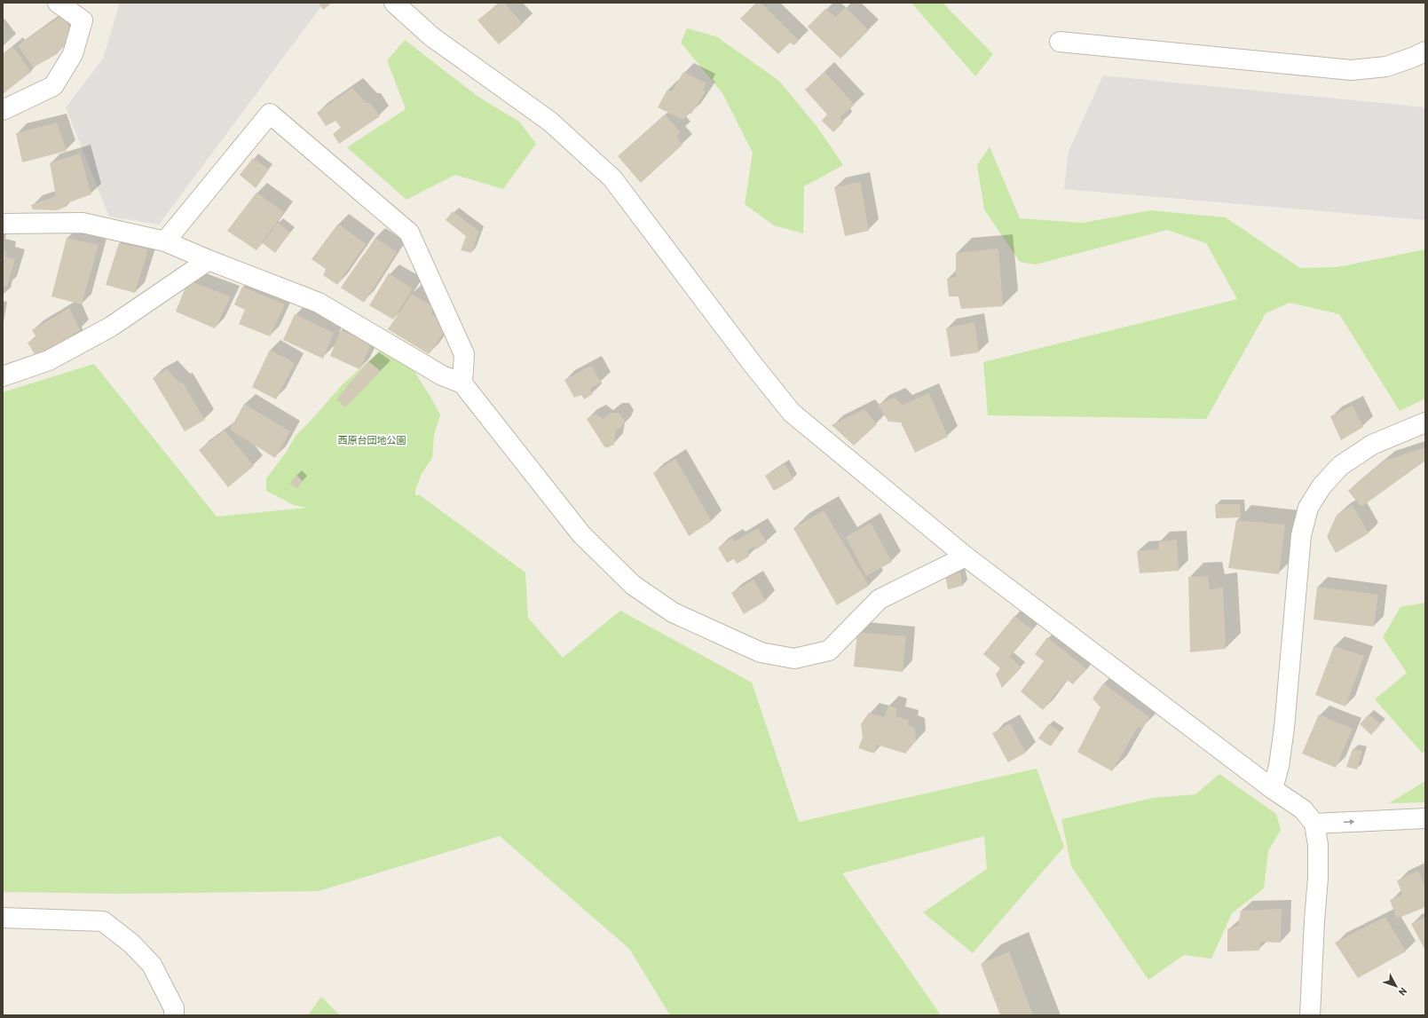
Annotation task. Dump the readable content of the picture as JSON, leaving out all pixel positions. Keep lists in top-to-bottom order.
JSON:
{
  "parks": ["西原台団地公園"],
  "north": "bottom right"
}
